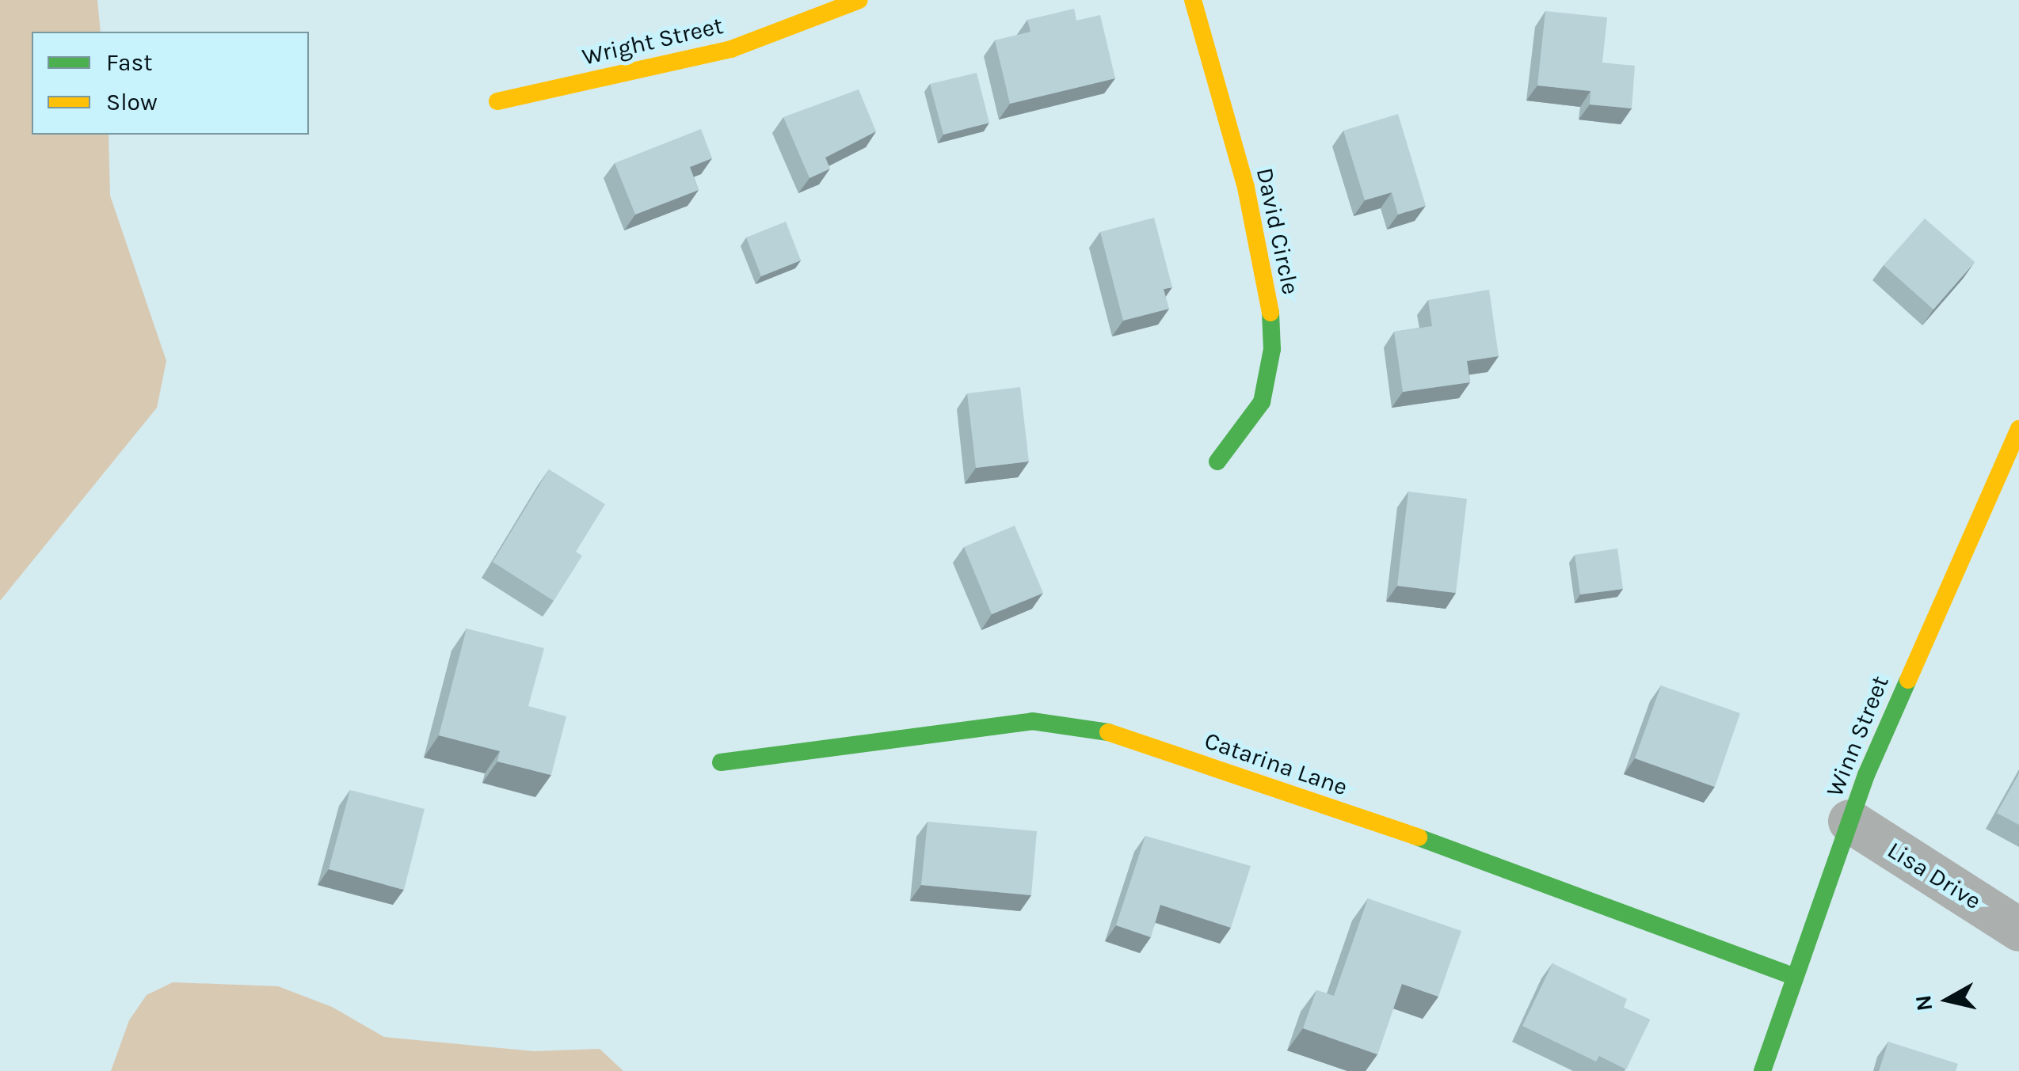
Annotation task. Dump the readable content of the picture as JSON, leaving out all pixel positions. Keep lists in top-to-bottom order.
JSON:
{
  "streets": {
    "street": [
      "Wright Street",
      "David Circle",
      "Winn Street",
      "Catarina Lane",
      "Lisa Drive"
    ]
  },
  "crossings": [
    ["Winn Street", "Catarina Lane"],
    ["Winn Street", "Lisa Drive"]
  ],
  "legend": ["Fast", "Slow"],
  "north": "left"
}
